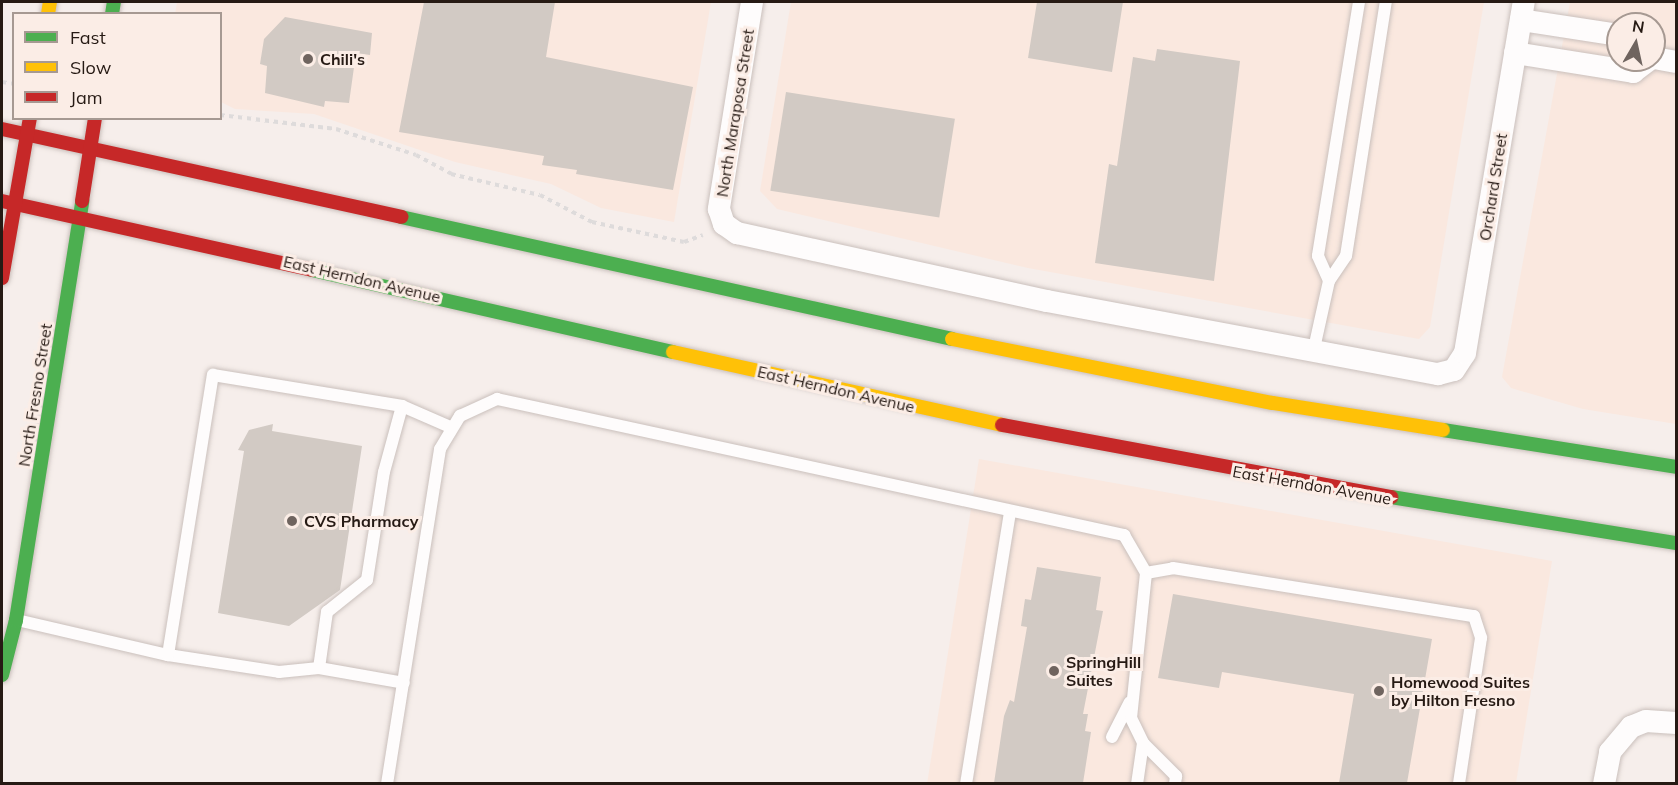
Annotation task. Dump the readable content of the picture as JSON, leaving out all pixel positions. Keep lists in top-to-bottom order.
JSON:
{
  "streets": {
    "main road": ["East Herndon Avenue", "North Fresno Street"],
    "street": ["North Maraposa Street", "Orchard Street"]
  },
  "crossings": [
    ["North Maraposa Street", "Orchard Street"],
    ["East Herndon Avenue", "North Fresno Street"]
  ],
  "places": [
    "Chili's",
    "CVS Pharmacy",
    "SpringHill Suites",
    "Homewood Suites by Hilton Fresno"
  ],
  "legend": ["Fast", "Slow", "Jam"],
  "north": "top"
}
